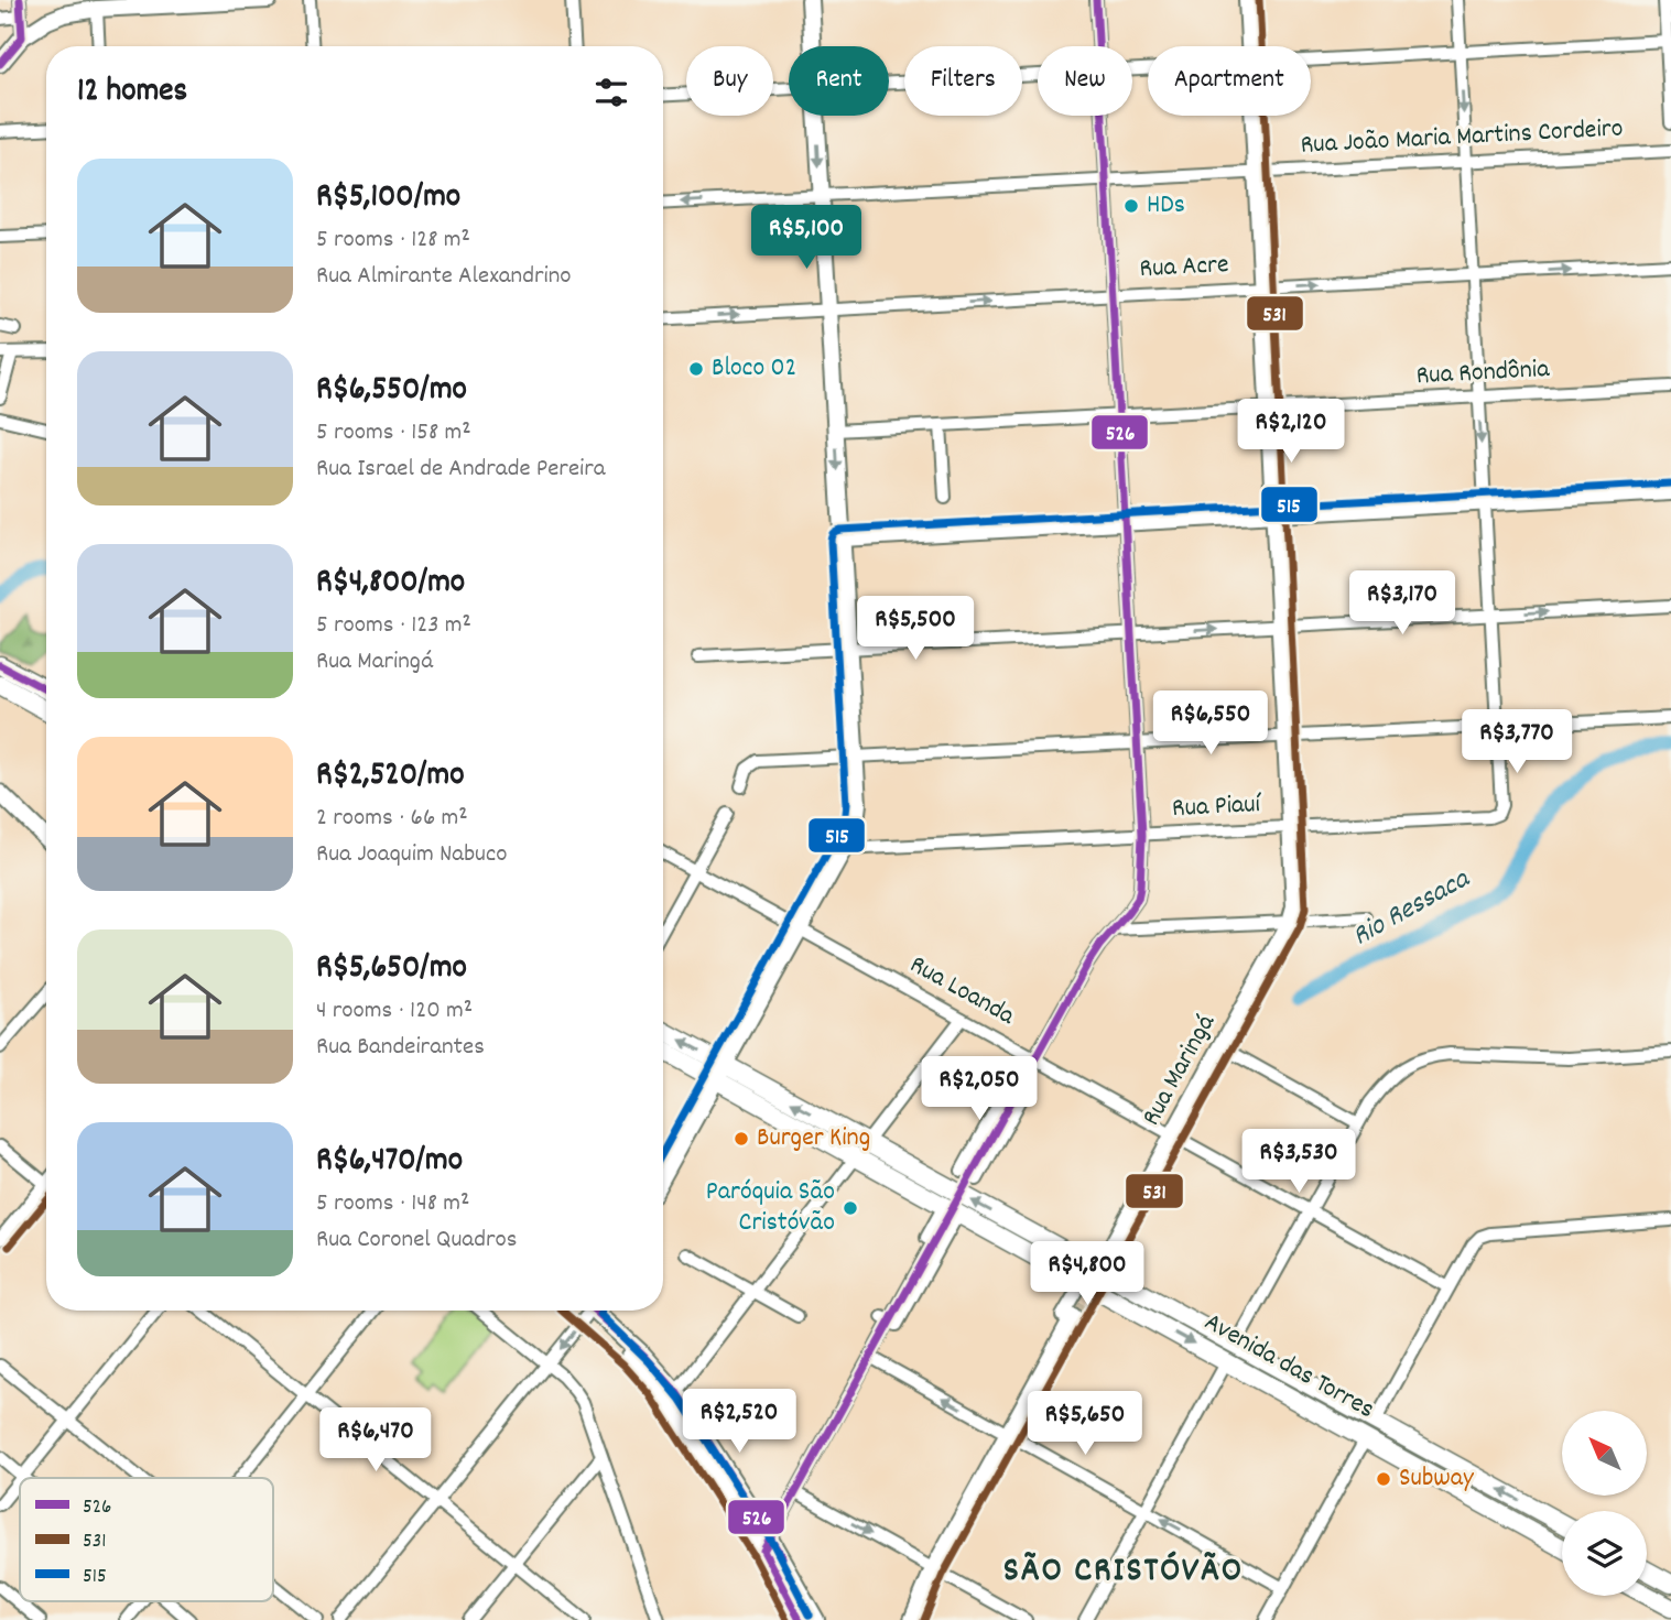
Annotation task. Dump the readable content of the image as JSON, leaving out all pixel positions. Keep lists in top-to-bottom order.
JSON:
{
  "streets": {
    "highway": ["Avenida das Torres"],
    "main road": ["Rua Maringá"],
    "street": [
      "Rua João Maria Martins Cordeiro",
      "Rua Acre",
      "Rua Rondônia",
      "Rua Piauí",
      "Rua Loanda"
    ]
  },
  "crossings": [
    ["Rua Loanda", "Rua Maringá"]
  ],
  "one_way": ["Rua Acre"],
  "districts": ["SÃO CRISTÓVÃO"],
  "water": ["Rio Ressaca"],
  "places": [
    "HDs",
    "Bloco 02",
    "Burger King",
    "Paróquia São Cristóvão",
    "Subway"
  ],
  "lines": ["transit line 526", "transit line 531", "transit line 515"],
  "legend": ["526", "531", "515"],
  "north": "top left",
  "page": {
    "chip": [
      "Buy",
      "Rent",
      "Filters",
      "New",
      "Apartment"
    ],
    "heading": "12 homes",
    "list": [
      {
        "name": "R$5,100/mo",
        "note": "5 rooms · 128 m² · Rua Almirante Alexandrino"
      },
      {
        "name": "R$6,550/mo",
        "note": "5 rooms · 158 m² · Rua Israel de Andrade Pereira"
      },
      {
        "name": "R$4,800/mo",
        "note": "5 rooms · 123 m² · Rua Maringá"
      },
      {
        "name": "R$2,520/mo",
        "note": "2 rooms · 66 m² · Rua Joaquim Nabuco"
      },
      {
        "name": "R$5,650/mo",
        "note": "4 rooms · 120 m² · Rua Bandeirantes"
      },
      {
        "name": "R$6,470/mo",
        "note": "5 rooms · 148 m² · Rua Coronel Quadros"
      }
    ],
    "price": [
      "R$5,100",
      "R$2,120",
      "R$3,170",
      "R$5,500",
      "R$6,550",
      "R$3,770",
      "R$2,050",
      "R$3,530",
      "R$4,800",
      "R$2,520",
      "R$5,650",
      "R$6,470"
    ]
  }
}
